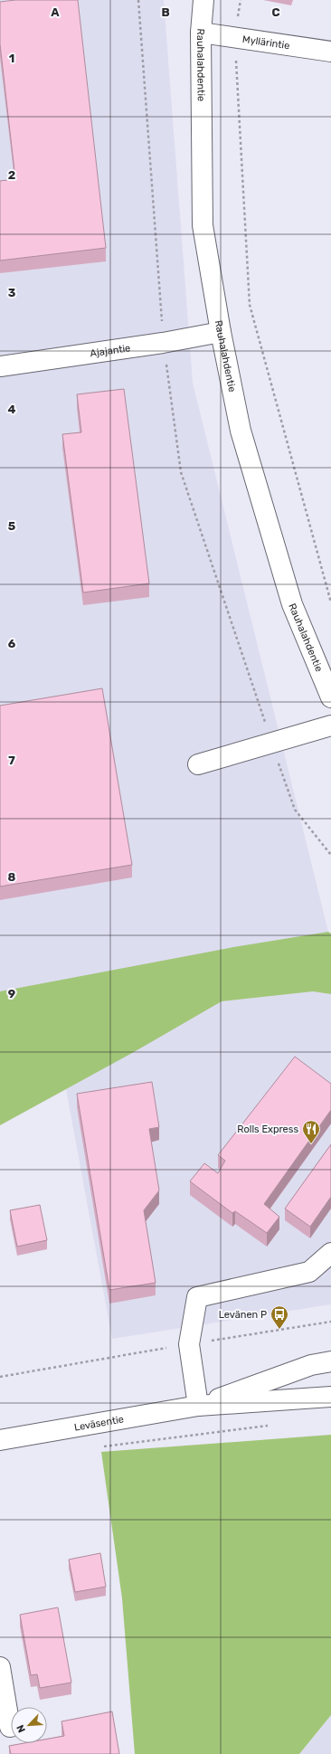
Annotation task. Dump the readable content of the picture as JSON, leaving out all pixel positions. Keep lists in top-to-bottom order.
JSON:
{
  "streets": {
    "main road": [
      "Myllärintie",
      "Rauhalahdentie",
      "Ajajantie",
      "Leväsentie"
    ]
  },
  "crossings": [
    ["Myllärintie", "Rauhalahdentie"],
    ["Rauhalahdentie", "Ajajantie"]
  ],
  "places": {
    "restaurant": ["Rolls Express"],
    "bus stop": ["Levänen P"]
  },
  "north": "bottom left",
  "grid": {
    "columns": ["A", "B", "C"],
    "rows": [
      "1",
      "2",
      "3",
      "4",
      "5",
      "6",
      "7",
      "8",
      "9"
    ]
  }
}
